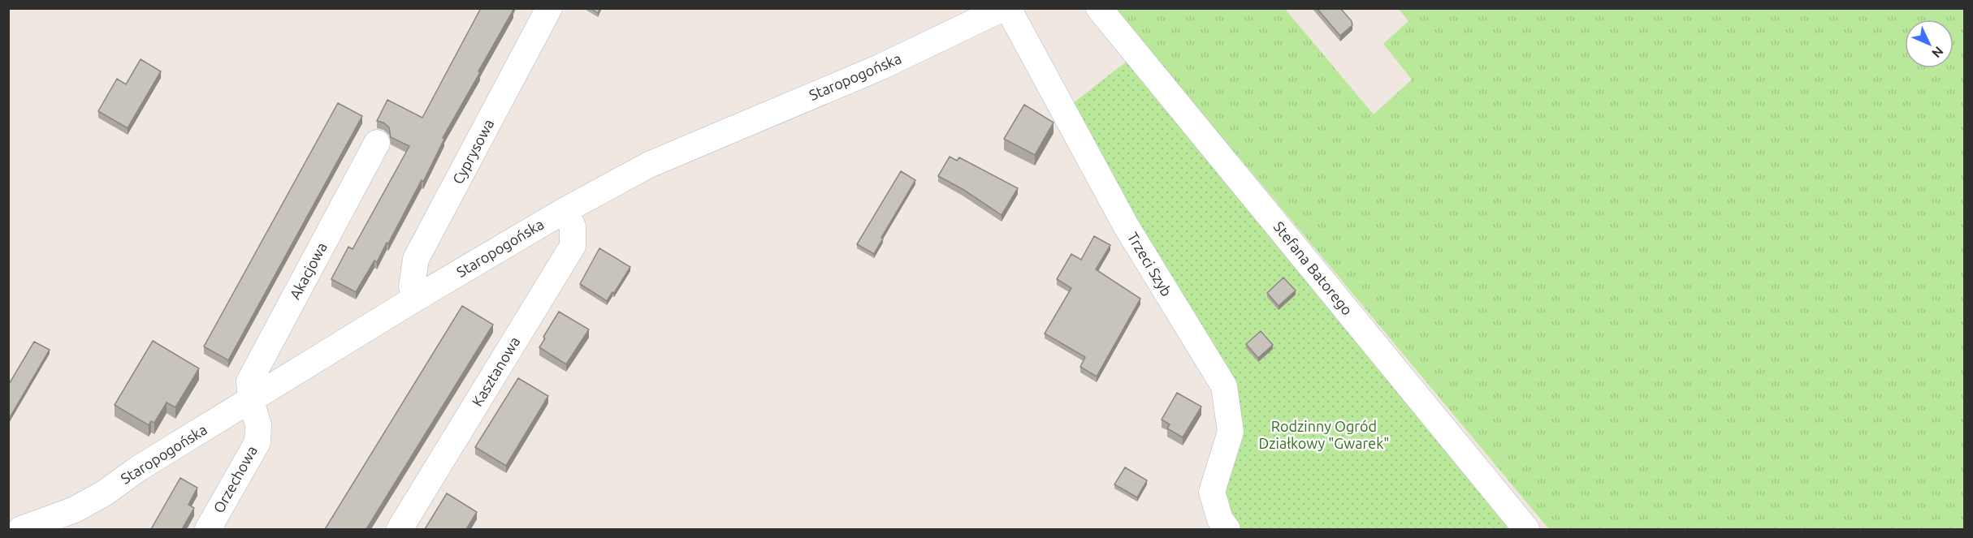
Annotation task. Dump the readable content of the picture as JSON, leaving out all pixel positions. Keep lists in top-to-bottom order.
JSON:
{
  "streets": {
    "street": [
      "Staropogońska",
      "Cyprysowa",
      "Trzeci Szyb",
      "Stefana Batorego",
      "Akacjowa",
      "Kasztanowa",
      "Orzechowa"
    ]
  },
  "crossings": [
    ["Staropogońska", "Cyprysowa"],
    ["Staropogońska", "Akacjowa"],
    ["Staropogońska", "Kasztanowa"],
    ["Staropogońska", "Orzechowa"],
    ["Akacjowa", "Orzechowa"]
  ],
  "parks": ["Rodzinny Ogród Działkowy \"Gwarek\""],
  "north": "bottom right"
}
